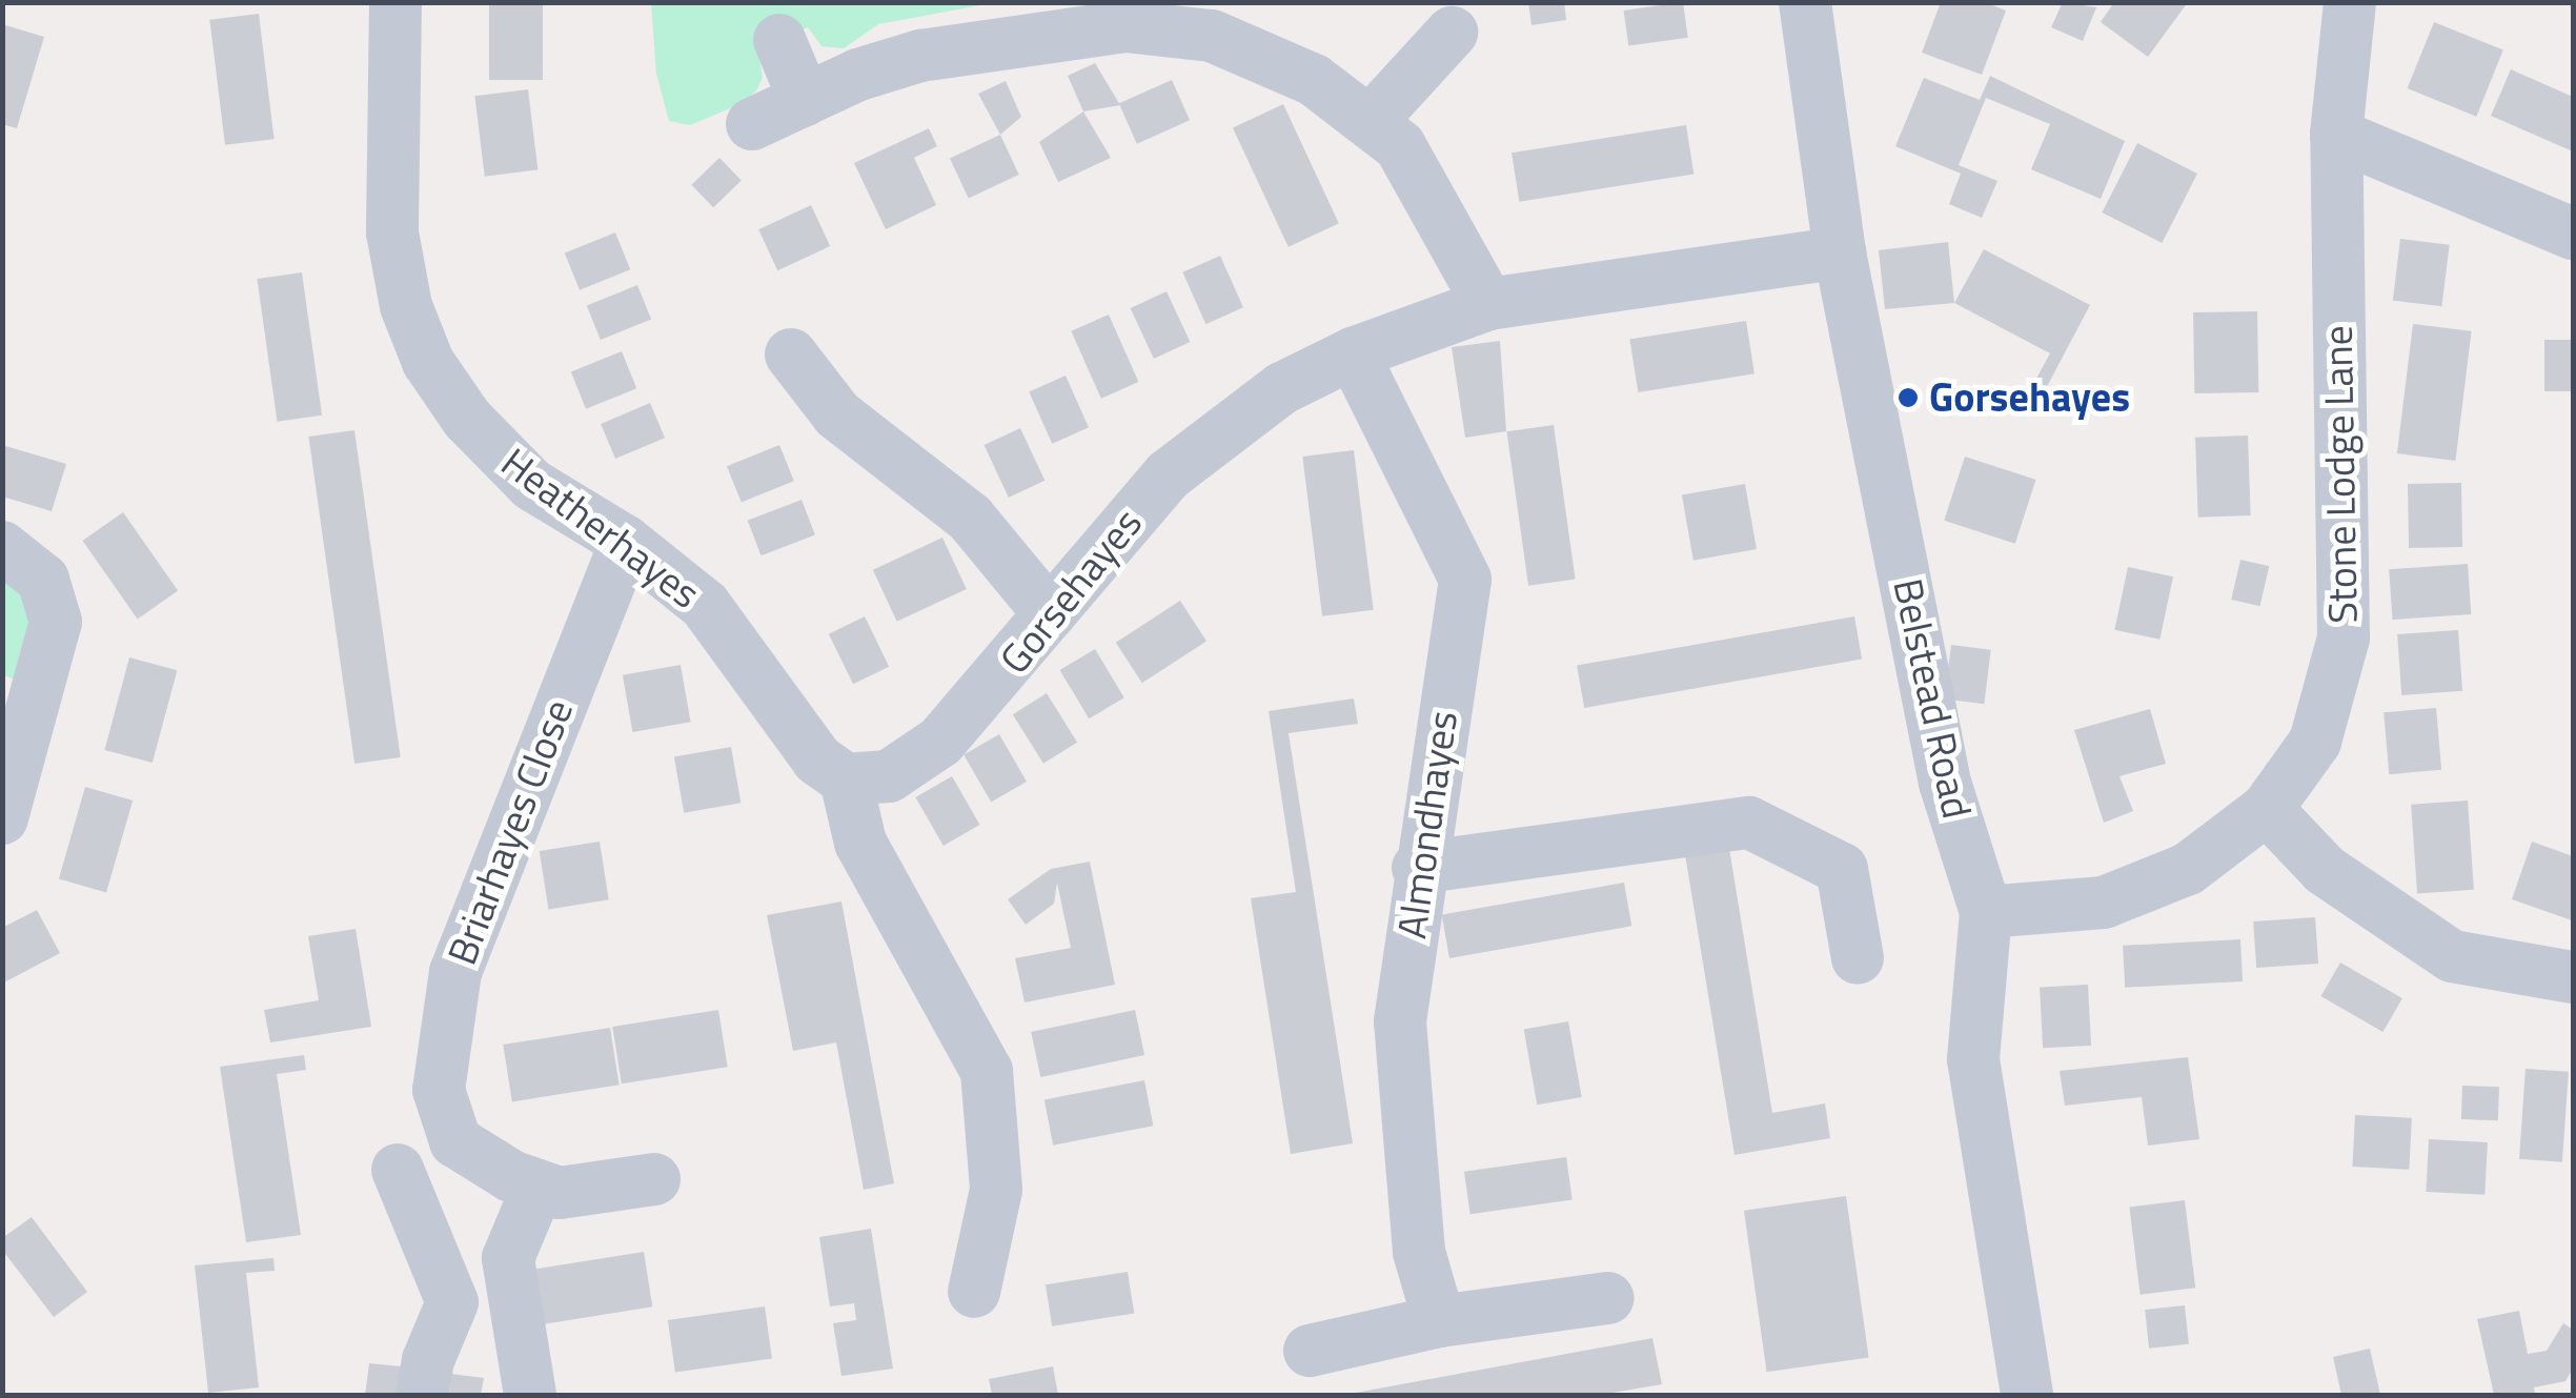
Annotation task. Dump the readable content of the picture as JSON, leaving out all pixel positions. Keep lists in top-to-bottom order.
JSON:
{
  "streets": {
    "street": [
      "Stone Lodge Lane",
      "Heatherhayes",
      "Gorsehayes",
      "Belstead Road",
      "Almondhayes",
      "Briarhayes Close"
    ]
  },
  "crossings": [
    ["Stone Lodge Lane", "Belstead Road"],
    ["Heatherhayes", "Gorsehayes"],
    ["Heatherhayes", "Briarhayes Close"],
    ["Gorsehayes", "Belstead Road"],
    ["Gorsehayes", "Almondhayes"]
  ],
  "places": ["Gorsehayes"]
}
